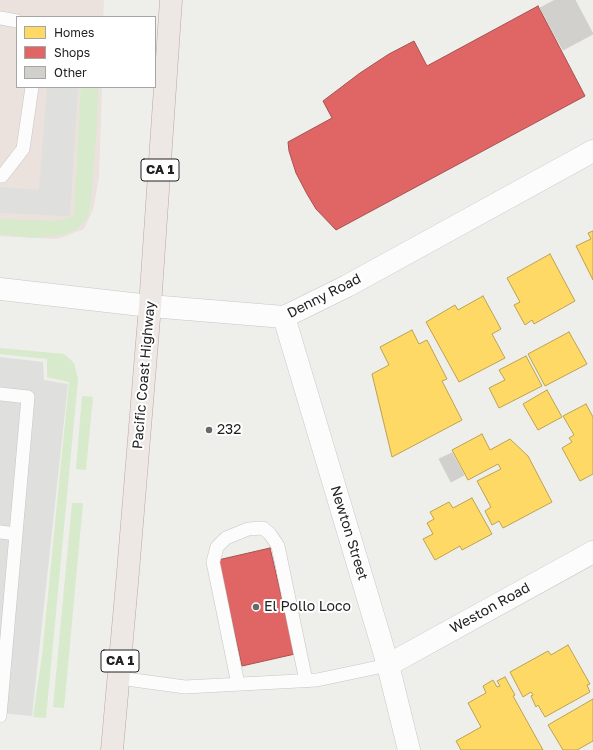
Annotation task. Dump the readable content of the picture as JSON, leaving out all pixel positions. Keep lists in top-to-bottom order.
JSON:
{
  "streets": {
    "highway": ["CA 1", "Pacific Coast Highway"],
    "street": ["Denny Road", "Newton Street", "Weston Road"]
  },
  "crossings": [
    ["Denny Road", "Pacific Coast Highway"],
    ["Denny Road", "Newton Street"],
    ["Newton Street", "Weston Road"]
  ],
  "places": ["232", "El Pollo Loco"],
  "legend": ["Homes", "Shops", "Other"]
}
